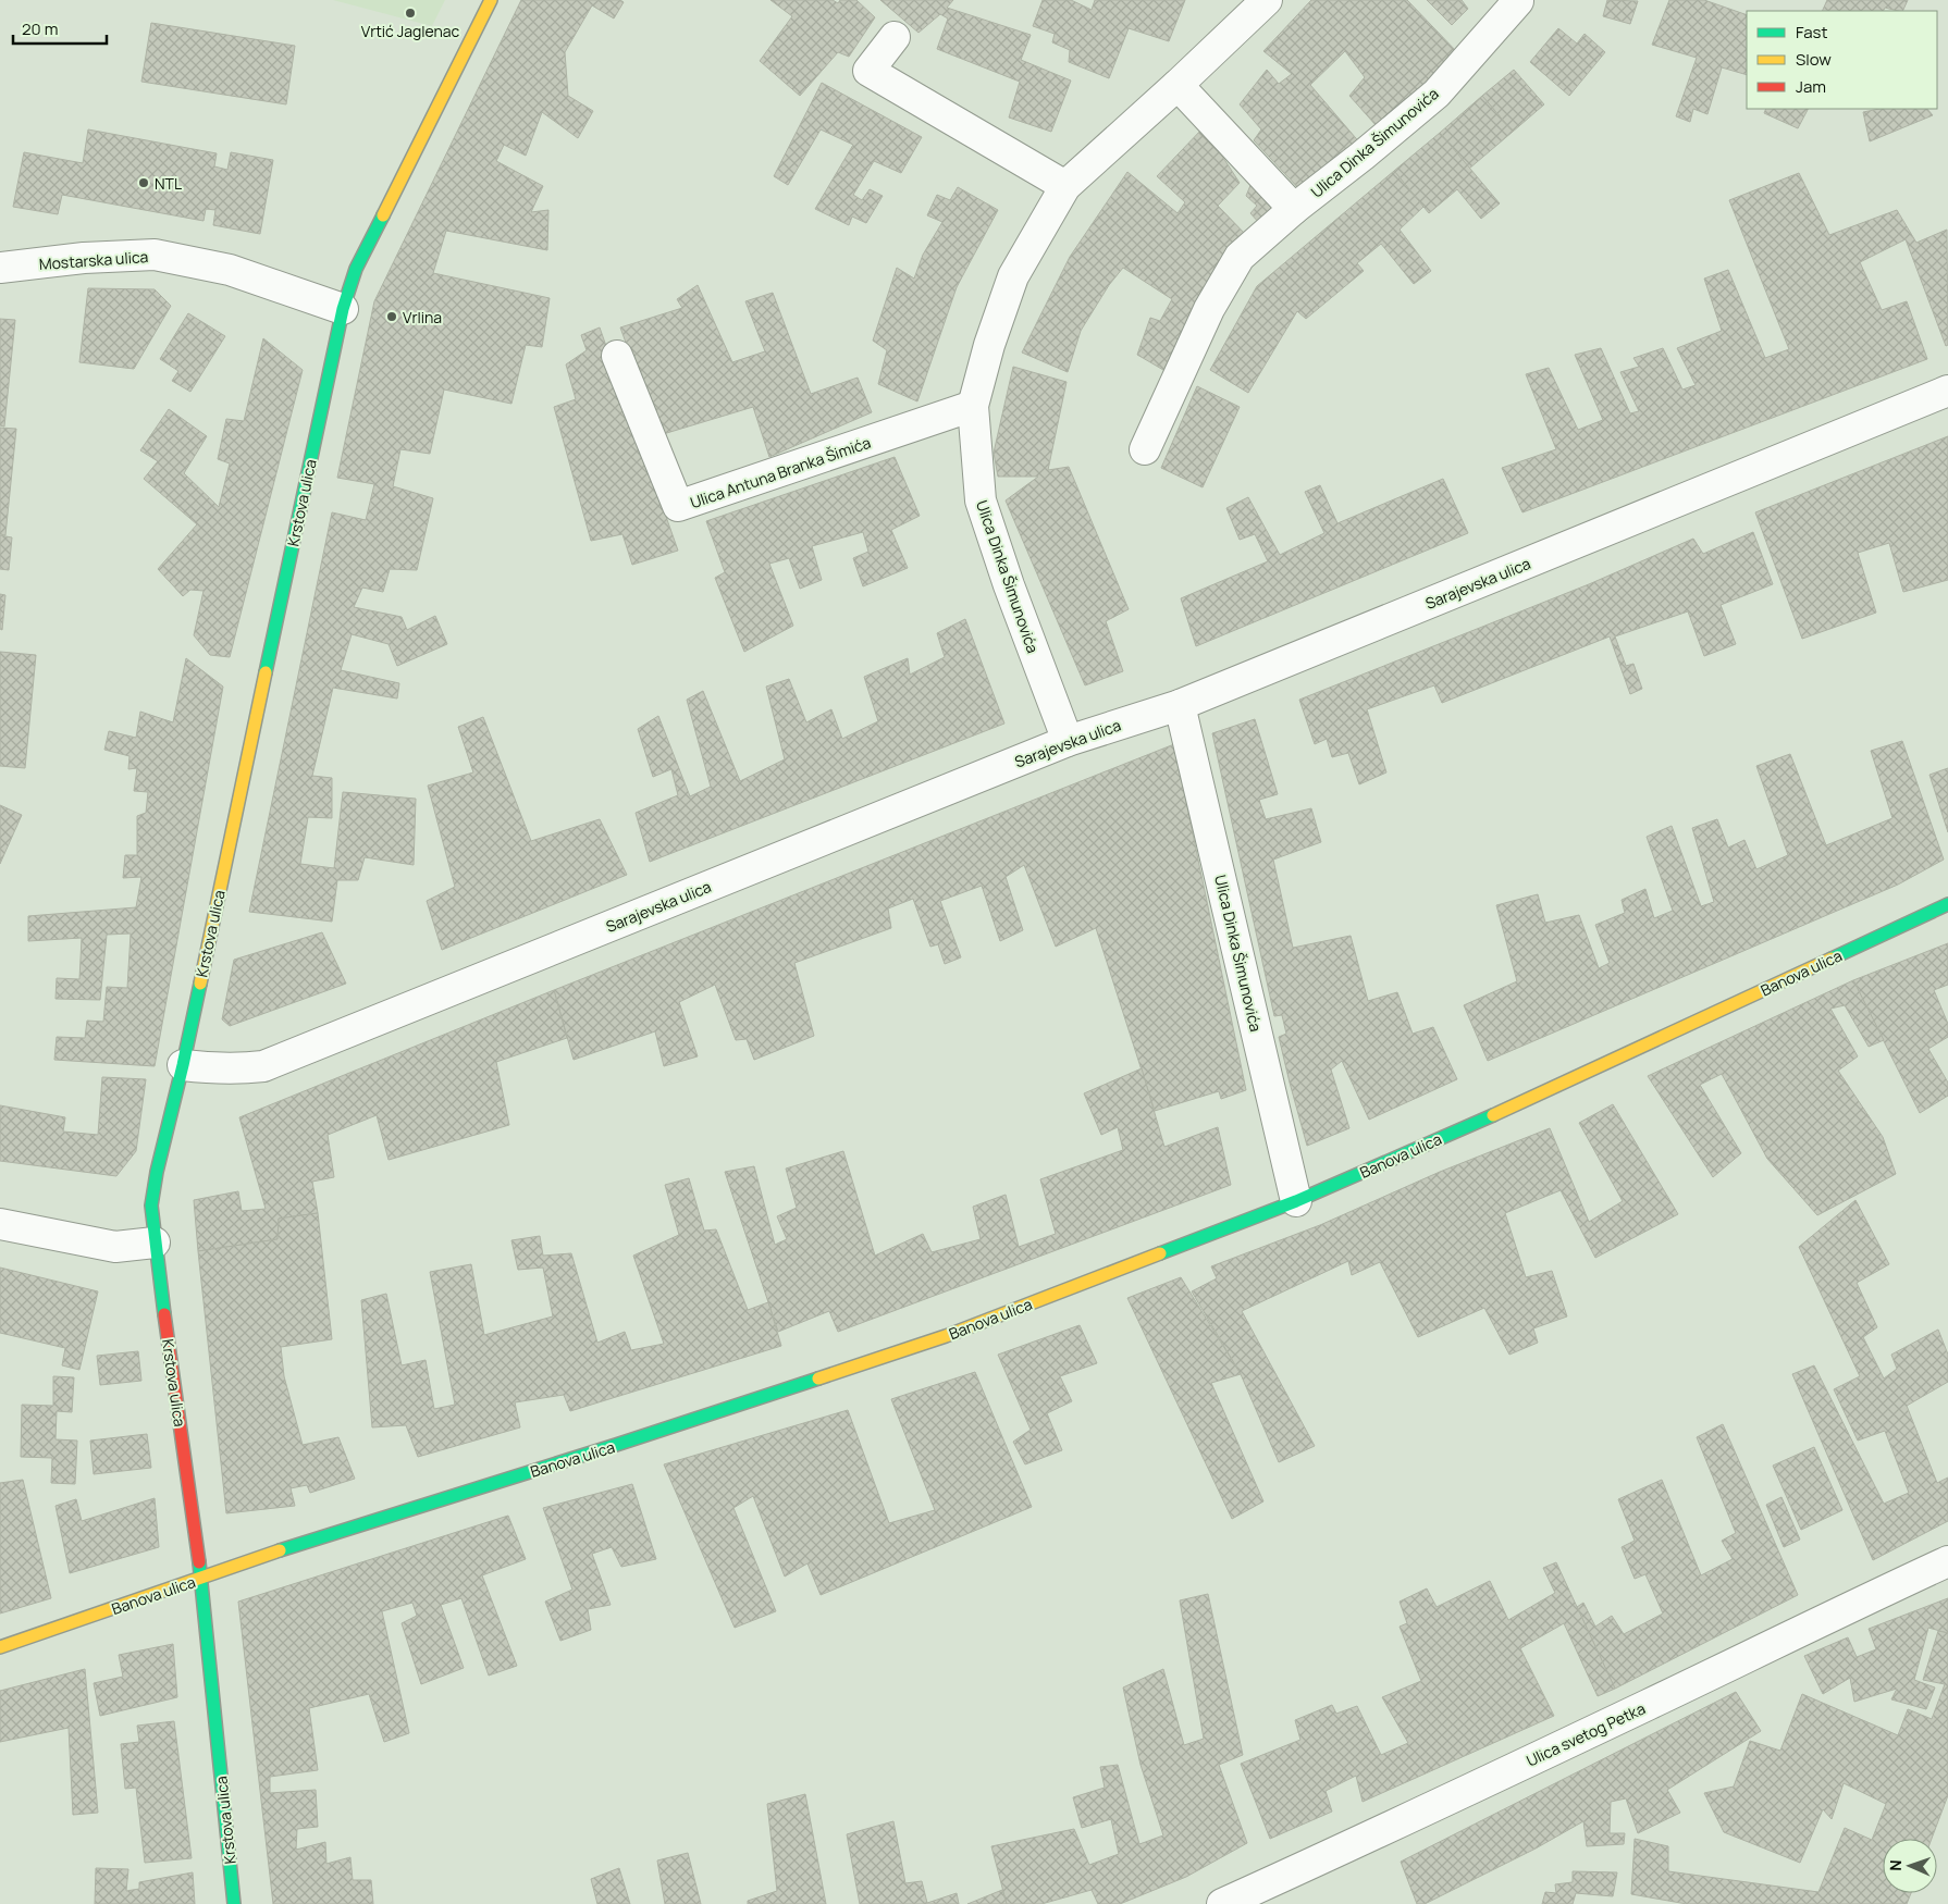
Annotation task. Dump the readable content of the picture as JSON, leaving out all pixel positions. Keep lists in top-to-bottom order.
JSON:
{
  "streets": {
    "street": [
      "Ulica Dinka Šimunovića",
      "Mostarska ulica",
      "Ulica Antuna Branka Šimića",
      "Krstova ulica",
      "Sarajevska ulica",
      "Banova ulica",
      "Ulica svetog Petka"
    ]
  },
  "crossings": [
    ["Ulica Dinka Šimunovića", "Ulica Antuna Branka Šimića"],
    ["Ulica Dinka Šimunovića", "Sarajevska ulica"],
    ["Ulica Dinka Šimunovića", "Banova ulica"],
    ["Mostarska ulica", "Krstova ulica"],
    ["Krstova ulica", "Sarajevska ulica"],
    ["Krstova ulica", "Banova ulica"]
  ],
  "places": ["Vrtić Jaglenac", "NTL", "Vrlina"],
  "legend": ["Fast", "Slow", "Jam"],
  "scale_bar": "20 m",
  "north": "left"
}
